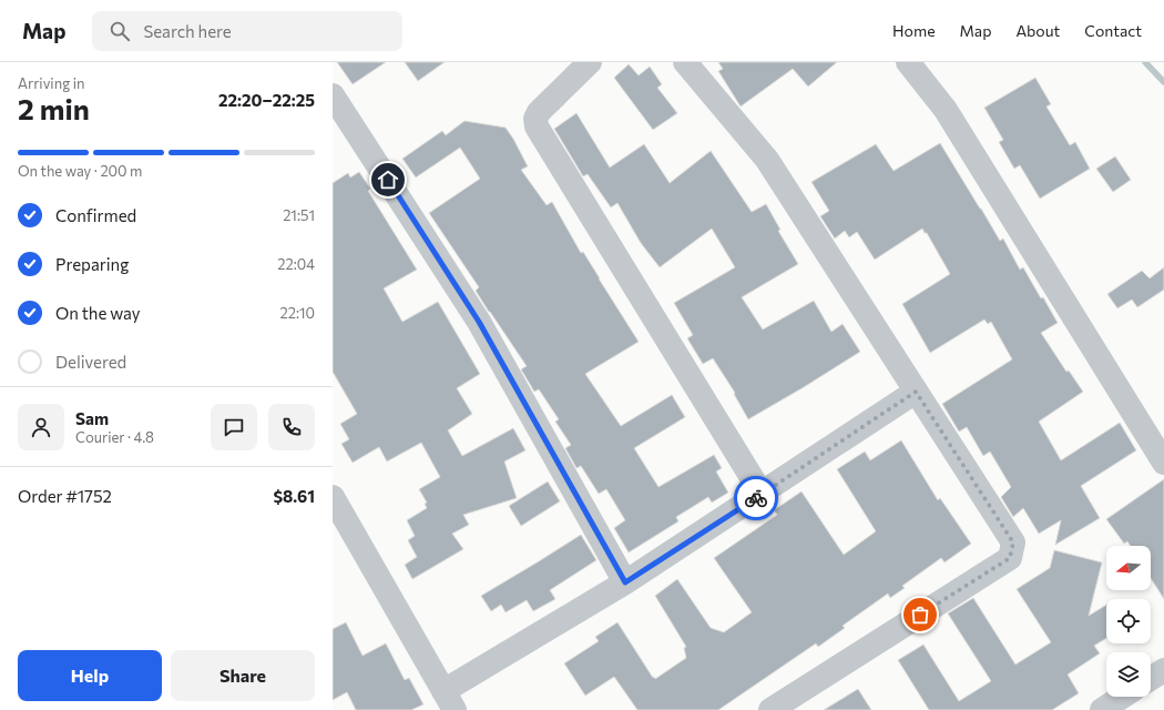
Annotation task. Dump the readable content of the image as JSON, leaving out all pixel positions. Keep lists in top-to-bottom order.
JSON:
{
  "north": "left",
  "page": {
    "header": "Map",
    "search": "Search here",
    "nav": [
      "Home",
      "Map",
      "About",
      "Contact"
    ],
    "heading": ["2 min", "Arriving in", "22:20–22:25"],
    "panel": [
      "Sam",
      "Courier · 4.8",
      "Order #1752",
      "$8.61"
    ],
    "bar": "On the way · 200 m",
    "list": [
      ["Confirmed", "21:51"],
      ["Preparing", "22:04"],
      ["On the way", "22:10"],
      "Delivered"
    ],
    "buttons": ["Help", "Share"]
  }
}
